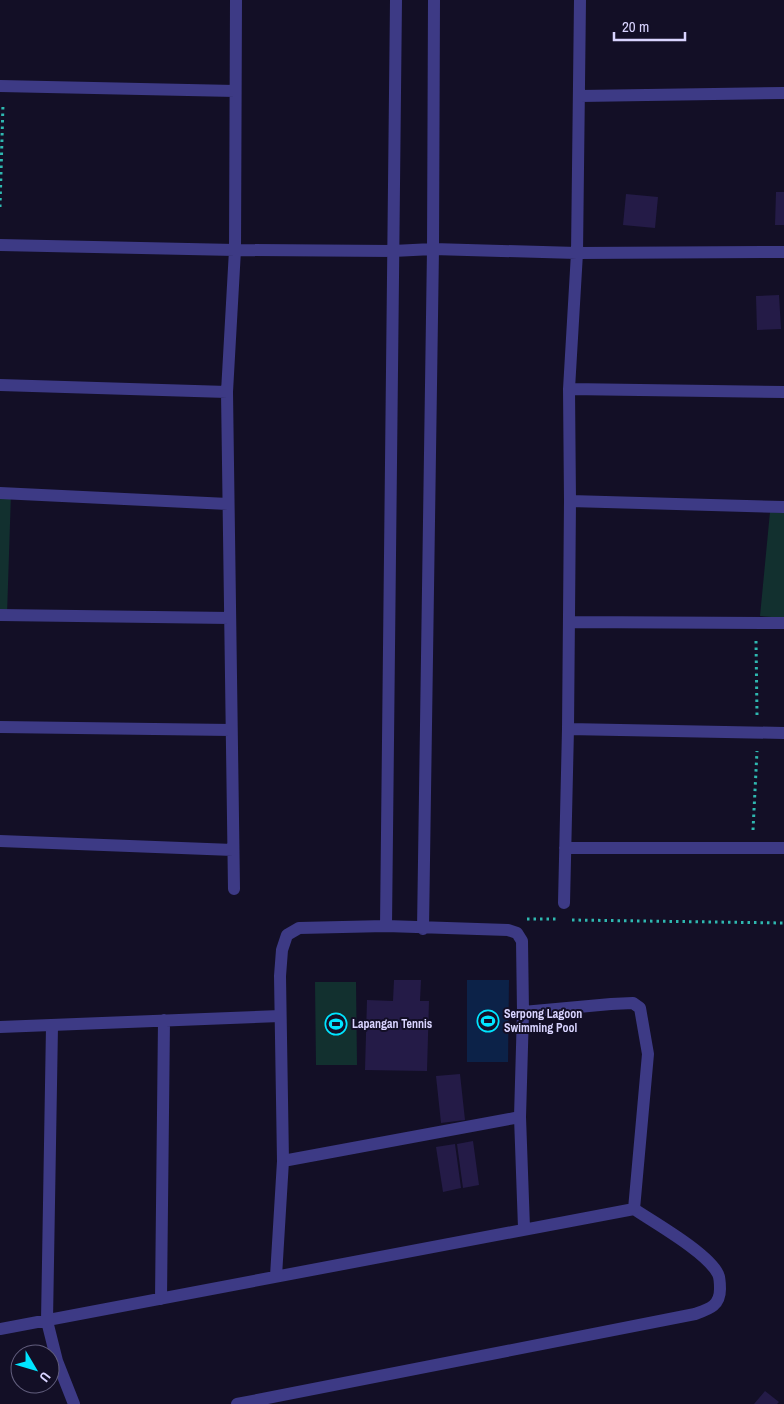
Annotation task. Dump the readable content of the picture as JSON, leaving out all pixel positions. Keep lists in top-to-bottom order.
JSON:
{
  "places": {
    "sports": ["Serpong Lagoon Swimming Pool", "Lapangan Tennis"]
  },
  "scale_bar": "20 m",
  "north": "bottom right"
}
